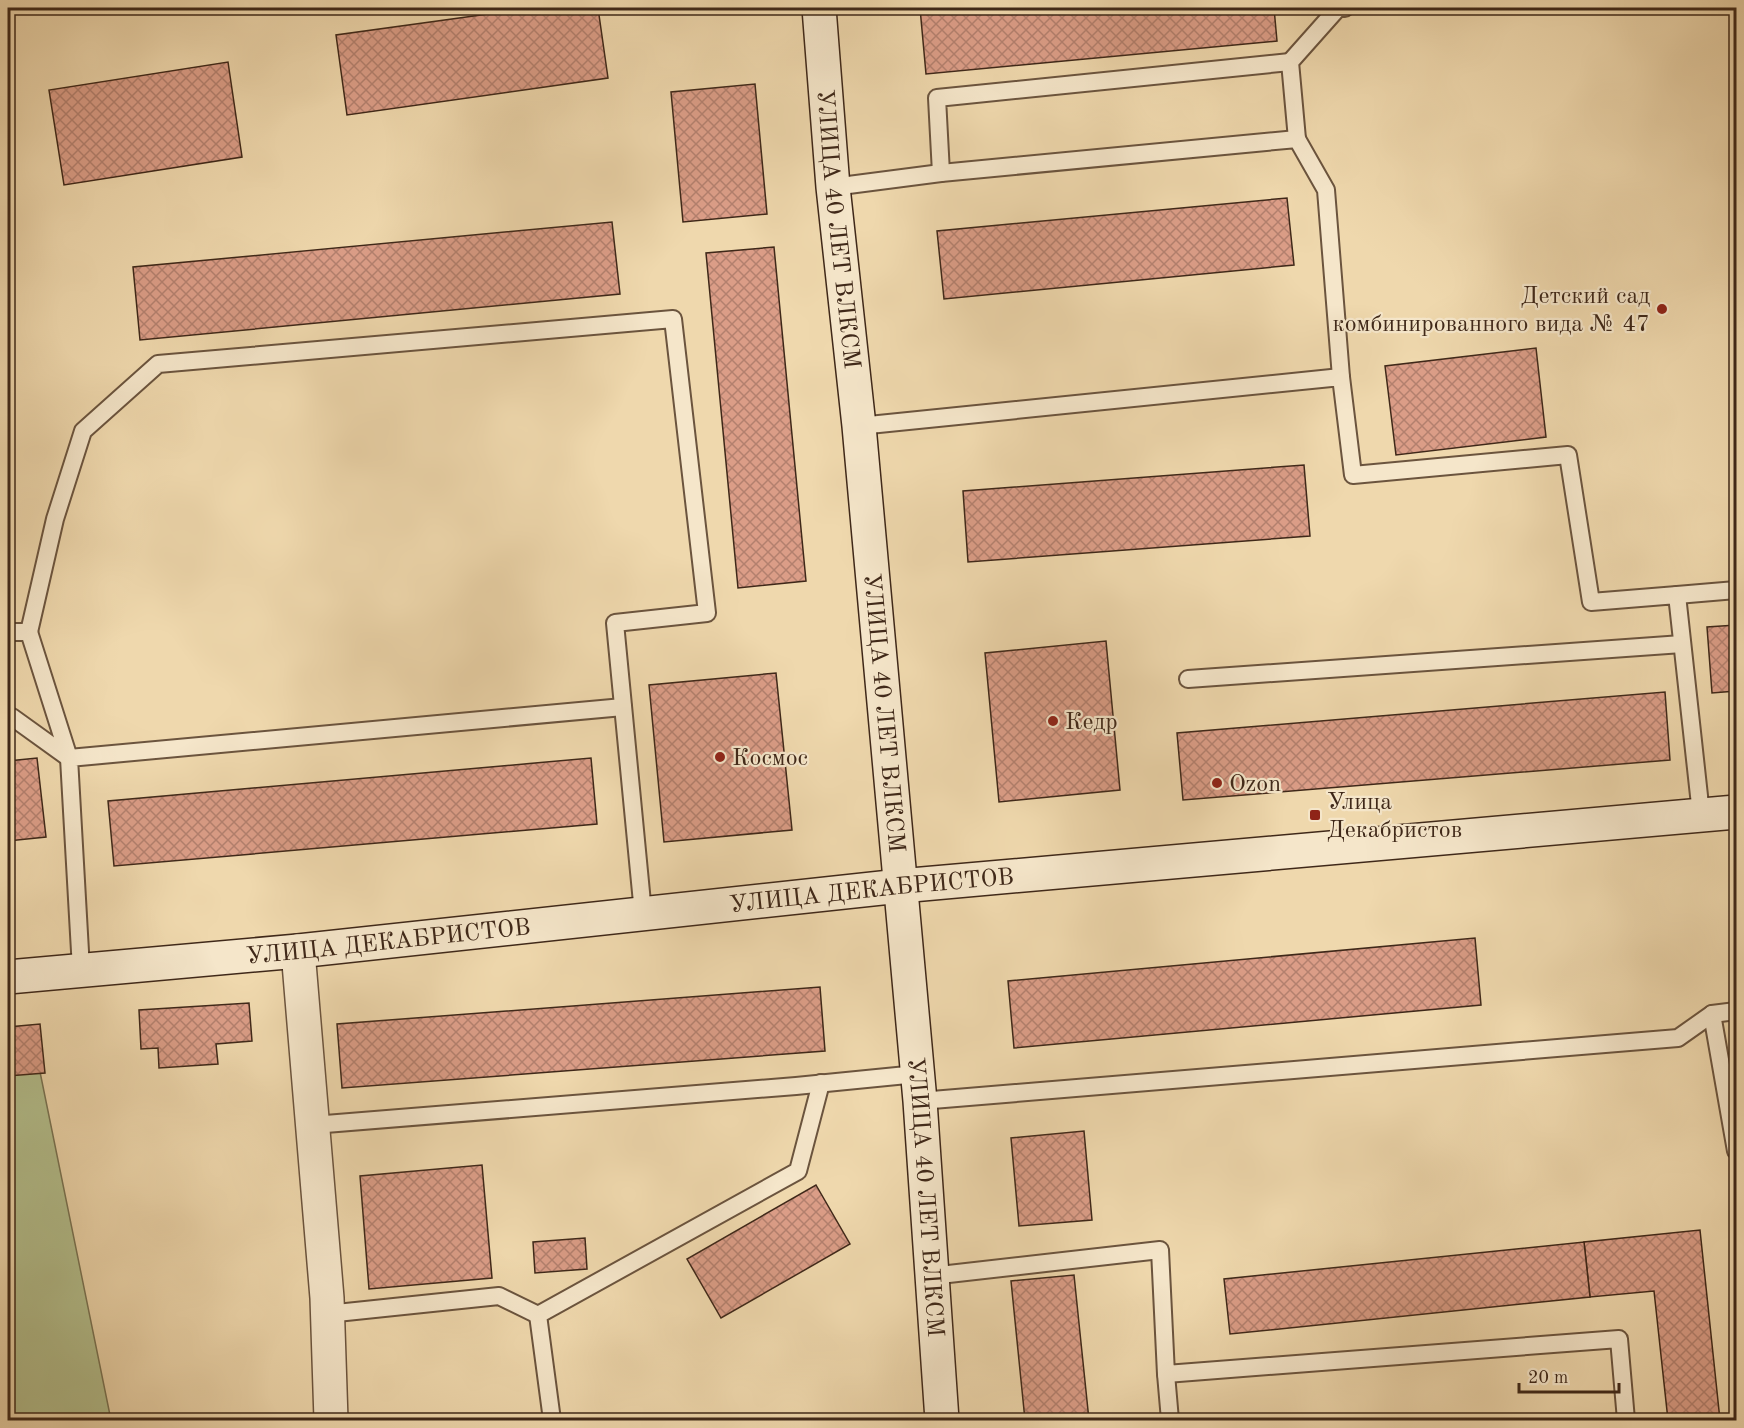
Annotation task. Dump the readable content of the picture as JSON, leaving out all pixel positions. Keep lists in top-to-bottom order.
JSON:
{
  "streets": {
    "main road": ["УЛИЦА 40 ЛЕТ ВЛКСМ", "УЛИЦА ДЕКАБРИСТОВ"]
  },
  "crossings": [
    ["УЛИЦА 40 ЛЕТ ВЛКСМ", "УЛИЦА ДЕКАБРИСТОВ"]
  ],
  "places": {
    "other": [
      "Детский сад комбинированного вида № 47",
      "Кедр",
      "Космос",
      "Ozon"
    ],
    "transit": ["Улица Декабристов"]
  },
  "scale_bar": "20 m"
}
